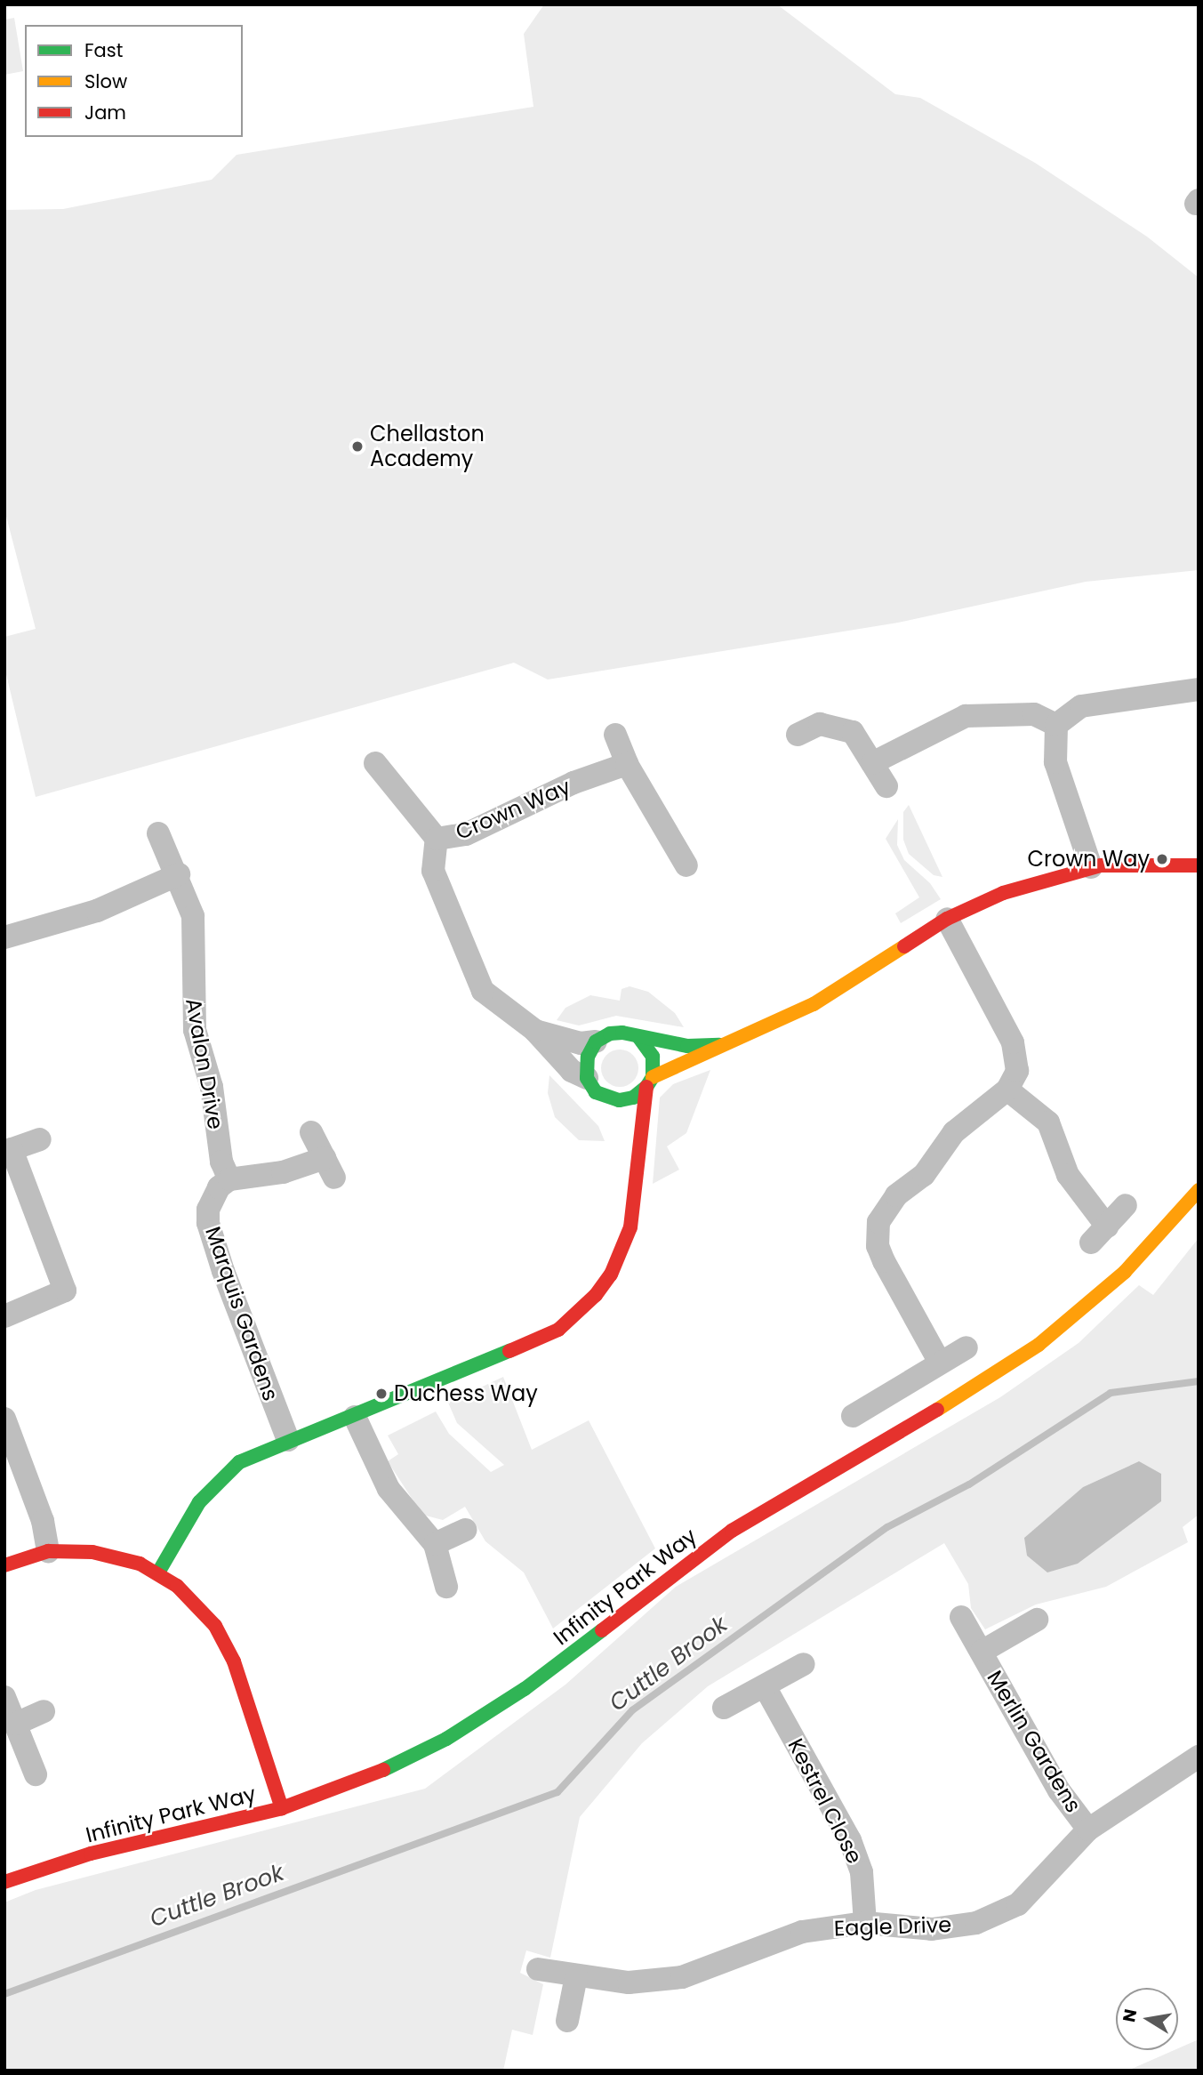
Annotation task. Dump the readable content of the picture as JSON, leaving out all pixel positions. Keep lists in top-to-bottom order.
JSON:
{
  "streets": {
    "street": [
      "Crown Way",
      "Avalon Drive",
      "Marquis Gardens",
      "Infinity Park Way",
      "Merlin Gardens",
      "Kestrel Close",
      "Eagle Drive"
    ]
  },
  "crossings": [
    ["Avalon Drive", "Marquis Gardens"],
    ["Merlin Gardens", "Eagle Drive"],
    ["Kestrel Close", "Eagle Drive"]
  ],
  "water": ["Cuttle Brook"],
  "places": ["Chellaston Academy", "Crown Way", "Duchess Way"],
  "legend": ["Fast", "Slow", "Jam"],
  "north": "left"
}
